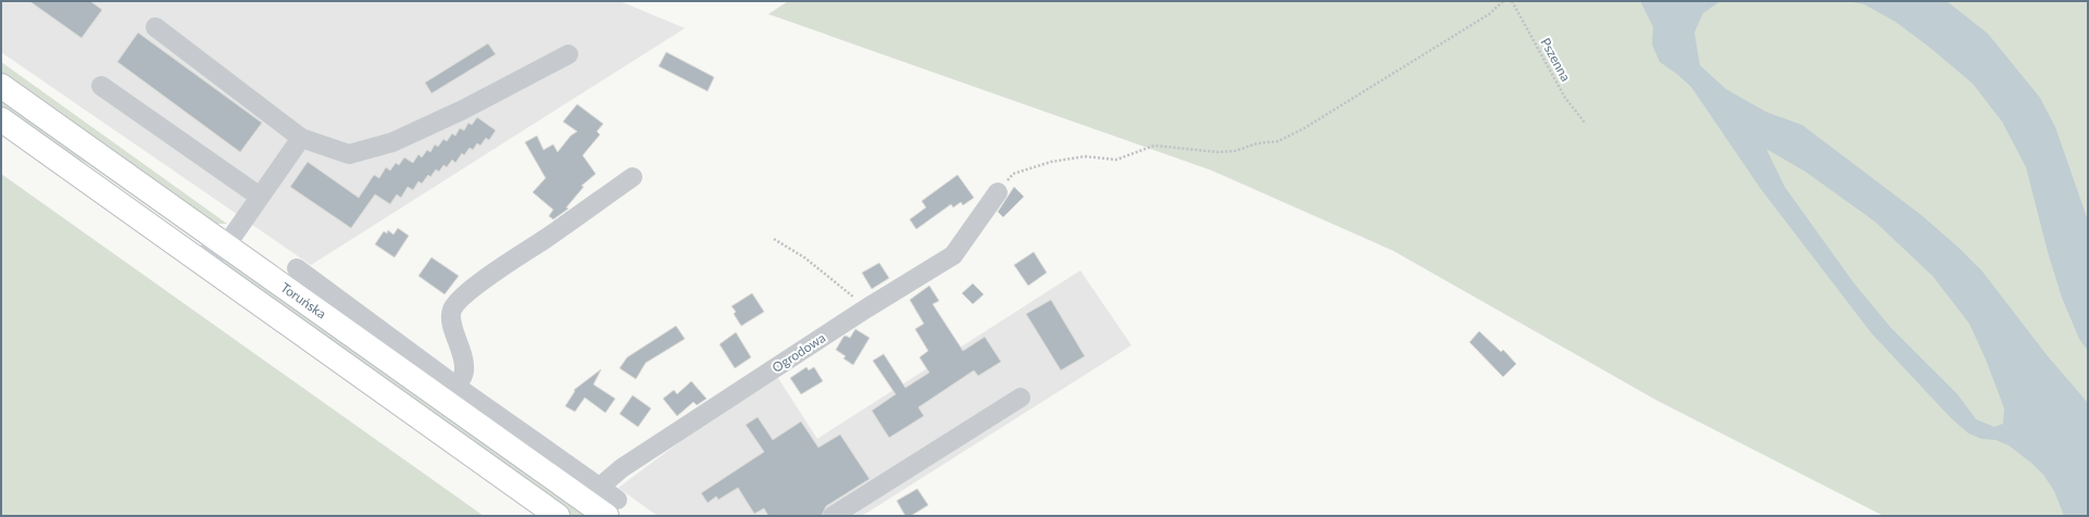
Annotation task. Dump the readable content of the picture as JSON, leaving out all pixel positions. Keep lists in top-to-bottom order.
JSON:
{
  "streets": {
    "main road": ["Toruńska"],
    "street": ["Ogrodowa"],
    "path": ["Pszenna"]
  },
  "crossings": [
    ["Toruńska", "Ogrodowa"]
  ]
}
